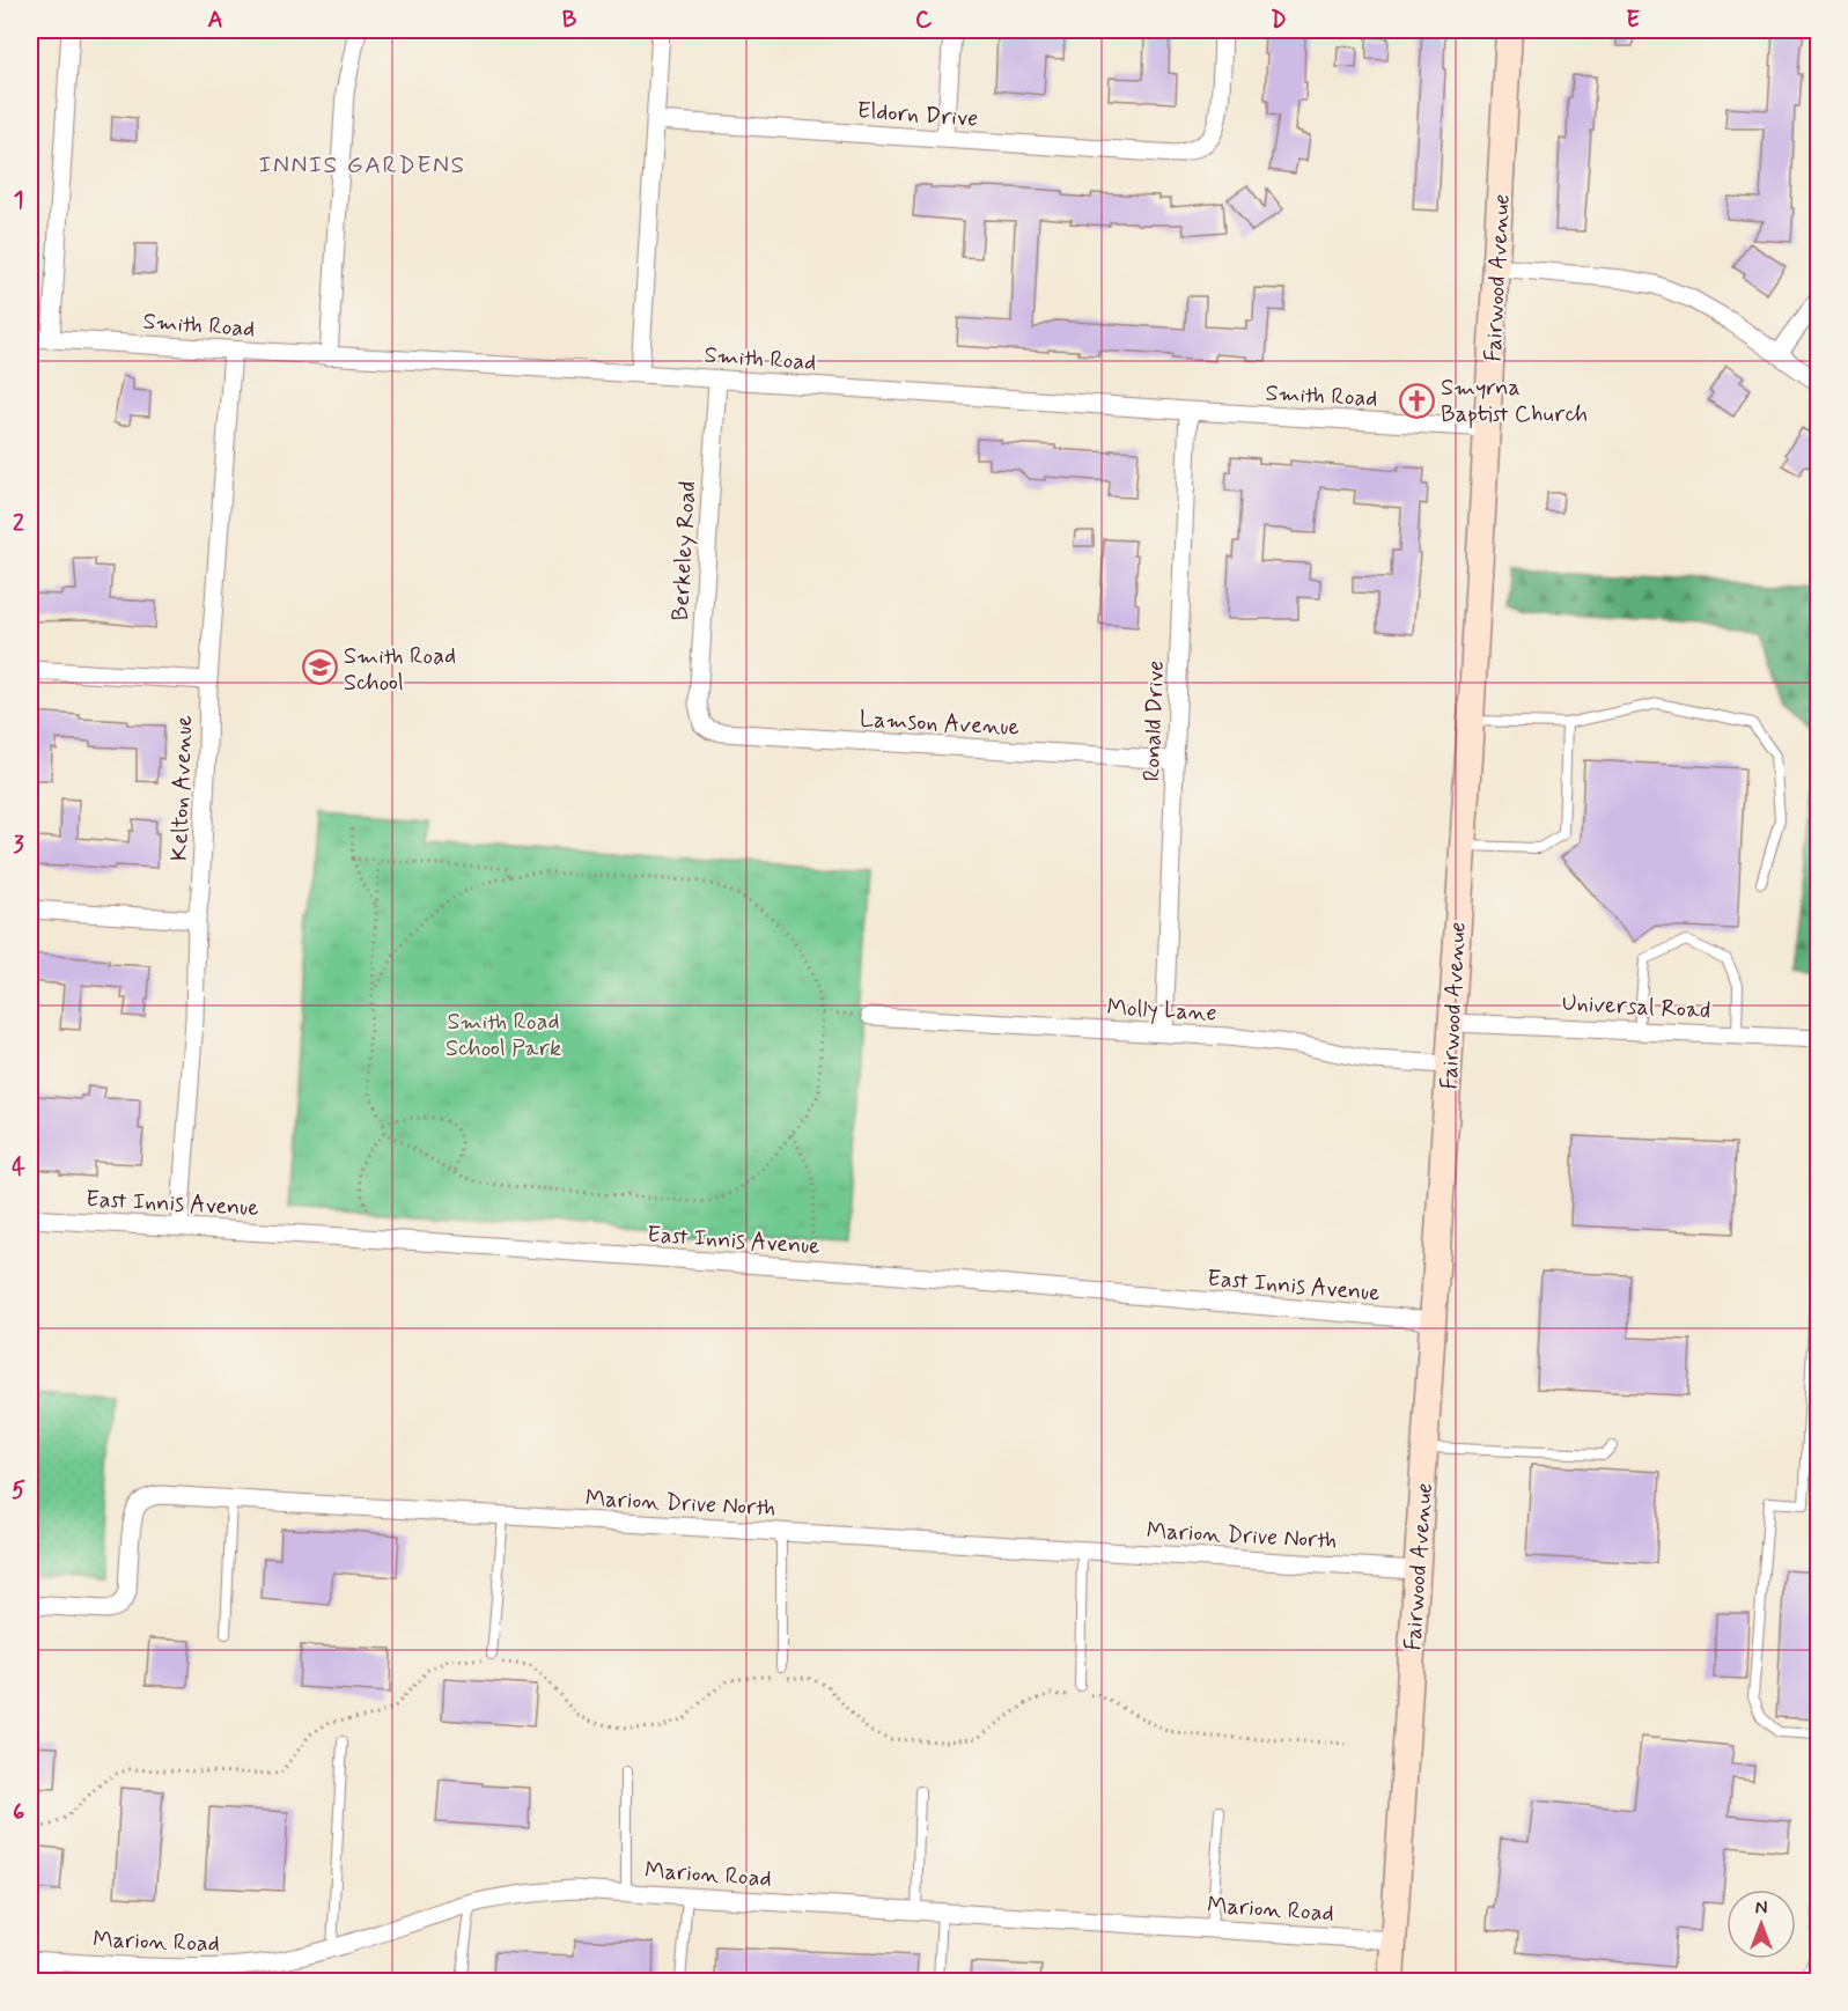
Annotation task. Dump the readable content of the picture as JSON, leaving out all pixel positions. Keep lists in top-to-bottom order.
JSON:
{
  "streets": {
    "street": [
      "Eldorn Drive",
      "Fairwood Avenue",
      "Smith Road",
      "Berkeley Road",
      "Ronald Drive",
      "Lamson Avenue",
      "Kelton Avenue",
      "Universal Road",
      "Molly Lane",
      "East Innis Avenue",
      "Marion Drive North",
      "Marion Road"
    ]
  },
  "crossings": [
    ["Fairwood Avenue", "Smith Road"],
    ["Fairwood Avenue", "Universal Road"],
    ["Fairwood Avenue", "Molly Lane"],
    ["Fairwood Avenue", "East Innis Avenue"],
    ["Fairwood Avenue", "Marion Drive North"],
    ["Fairwood Avenue", "Marion Road"],
    ["Smith Road", "Berkeley Road"],
    ["Smith Road", "Ronald Drive"],
    ["Smith Road", "Kelton Avenue"],
    ["Berkeley Road", "Lamson Avenue"],
    ["Ronald Drive", "Lamson Avenue"],
    ["Ronald Drive", "Molly Lane"],
    ["Kelton Avenue", "East Innis Avenue"]
  ],
  "districts": ["INNIS GARDENS"],
  "parks": ["Smith Road School Park"],
  "places": {
    "church": ["Smyrna Baptist Church"],
    "school or university": ["Smith Road School"]
  },
  "north": "top",
  "grid": {
    "columns": [
      "A",
      "B",
      "C",
      "D",
      "E"
    ],
    "rows": [
      "1",
      "2",
      "3",
      "4",
      "5",
      "6"
    ]
  }
}
